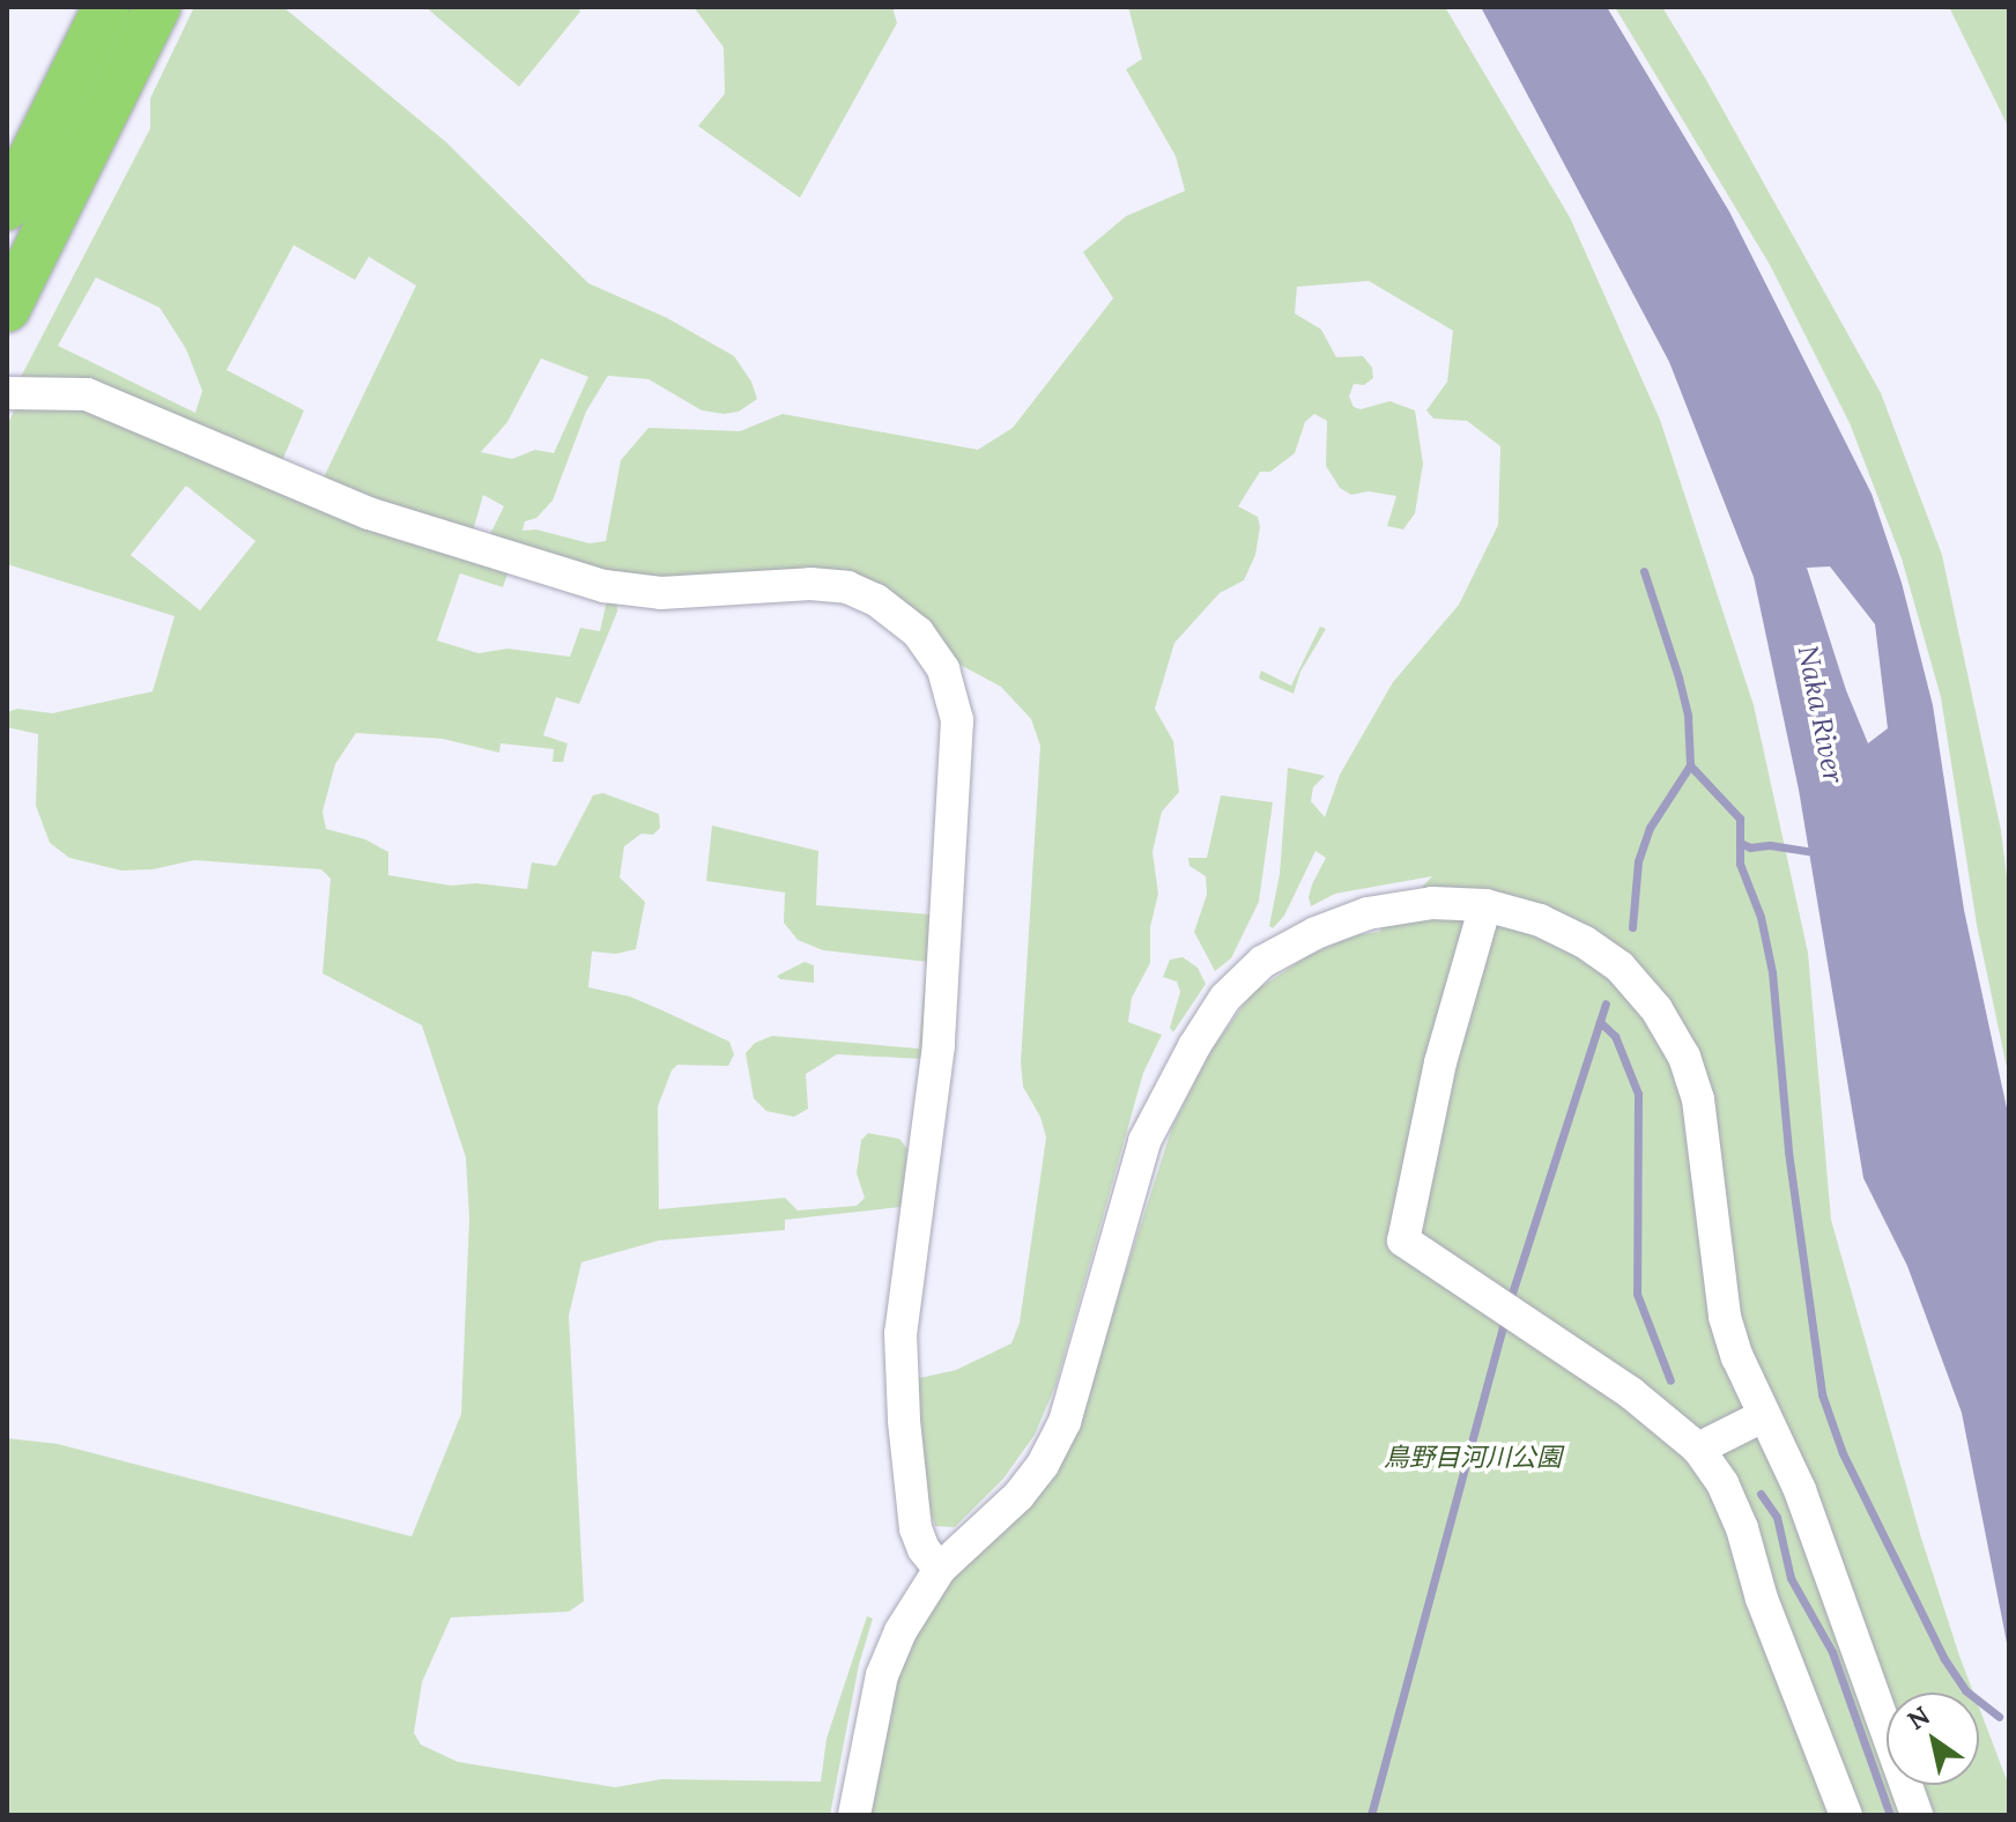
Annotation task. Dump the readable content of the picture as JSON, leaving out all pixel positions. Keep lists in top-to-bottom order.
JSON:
{
  "water": ["Naka River"],
  "parks": ["鳥野目河川公園"],
  "north": "top left"
}
